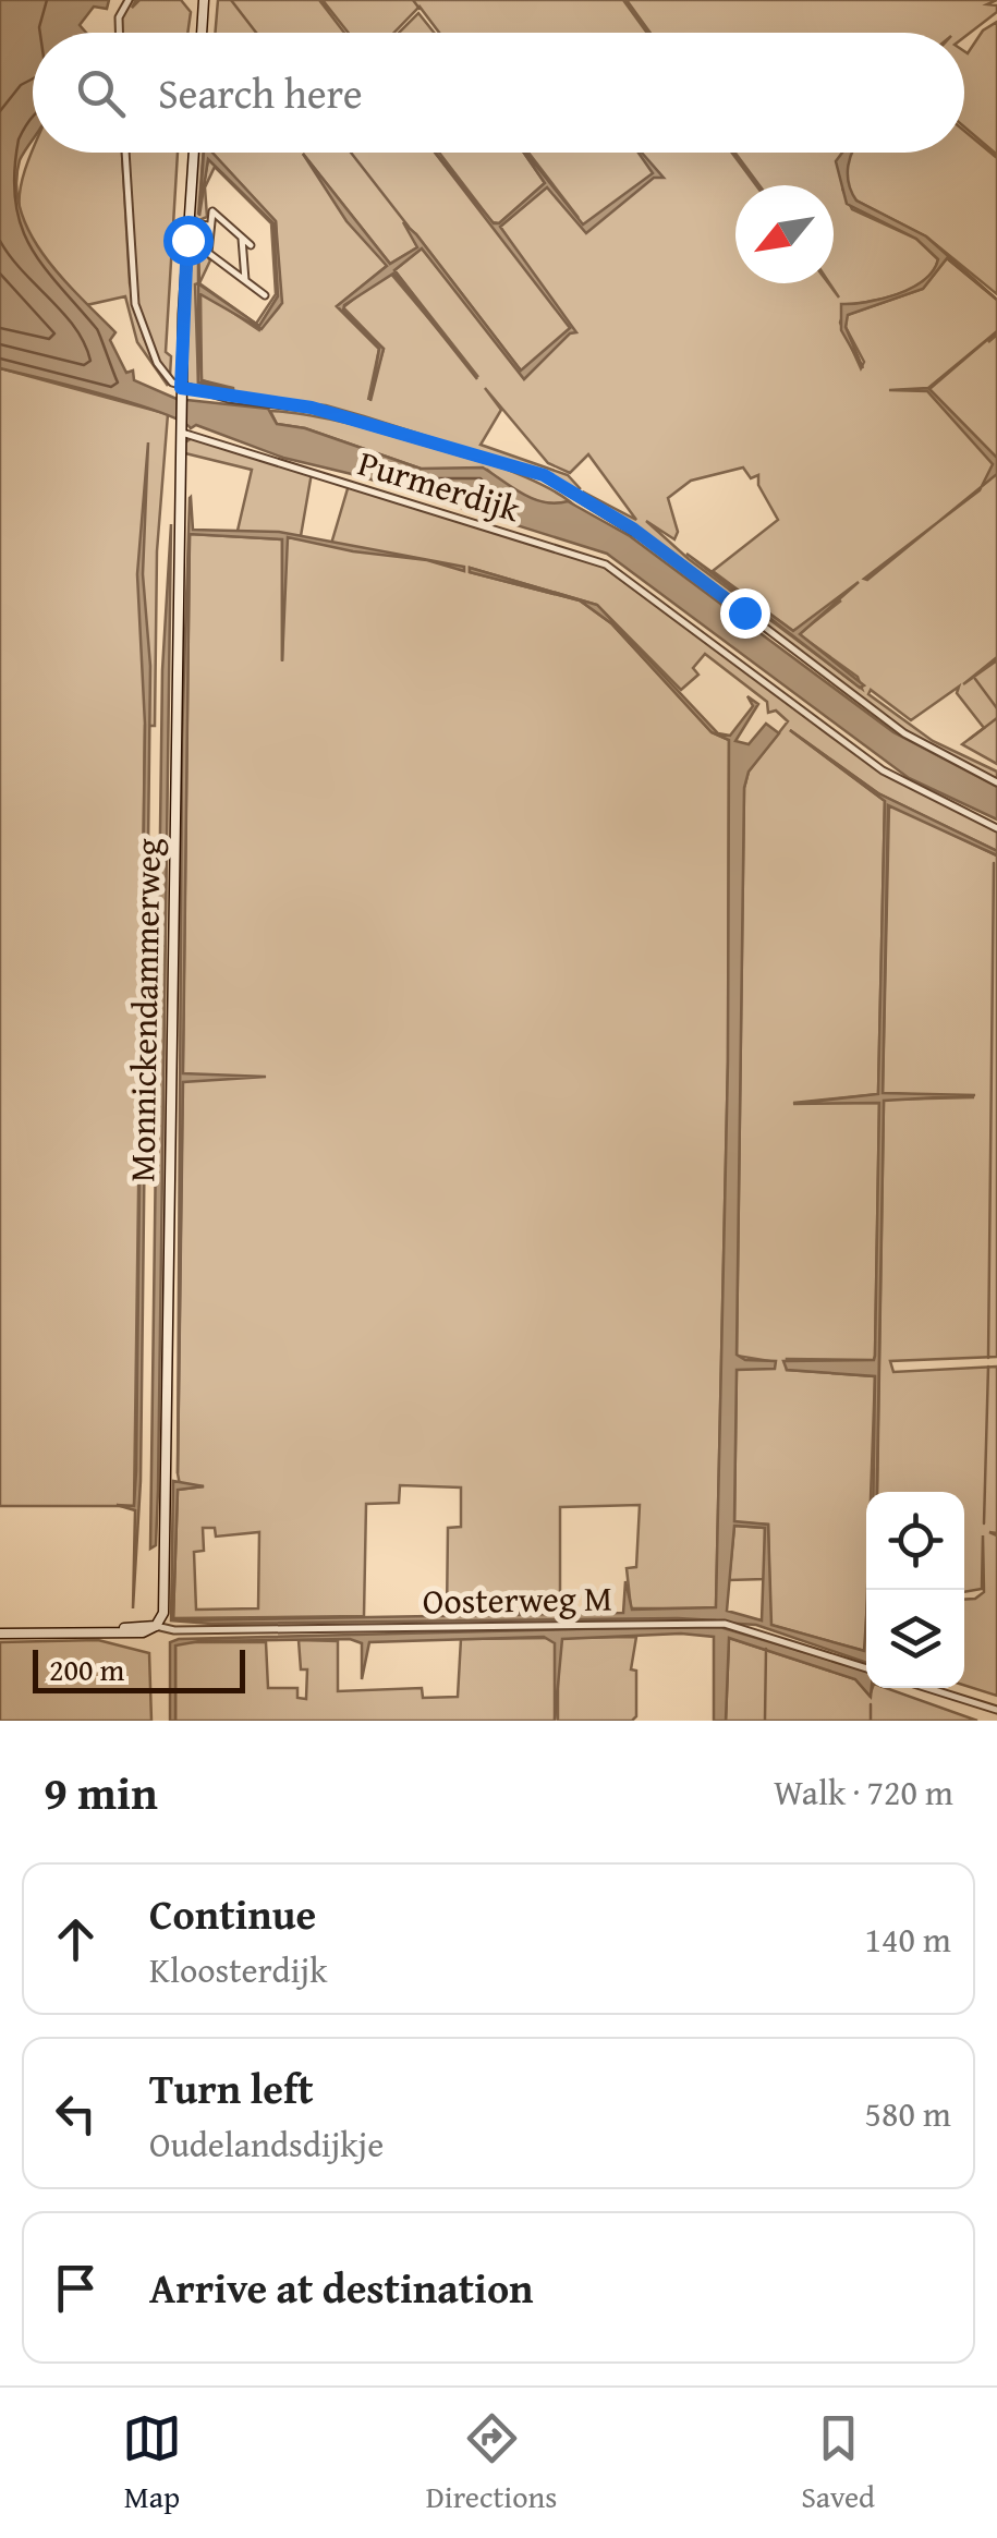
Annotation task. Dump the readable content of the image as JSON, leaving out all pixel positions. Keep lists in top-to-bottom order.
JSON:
{
  "streets": {
    "street": ["Purmerdijk", "Monnickendammerweg", "Oosterweg M"]
  },
  "crossings": [
    ["Purmerdijk", "Monnickendammerweg"],
    ["Monnickendammerweg", "Oosterweg M"]
  ],
  "scale_bar": "200 m",
  "north": "bottom left",
  "page": {
    "search": "Search here",
    "scale": "200 m",
    "heading": ["9 min", "Walk · 720 m"],
    "list": [
      ["Continue", "Kloosterdijk", "140 m"],
      ["Turn left", "Oudelandsdijkje", "580 m"],
      "Arrive at destination"
    ],
    "nav": ["Map", "Directions", "Saved"]
  }
}
